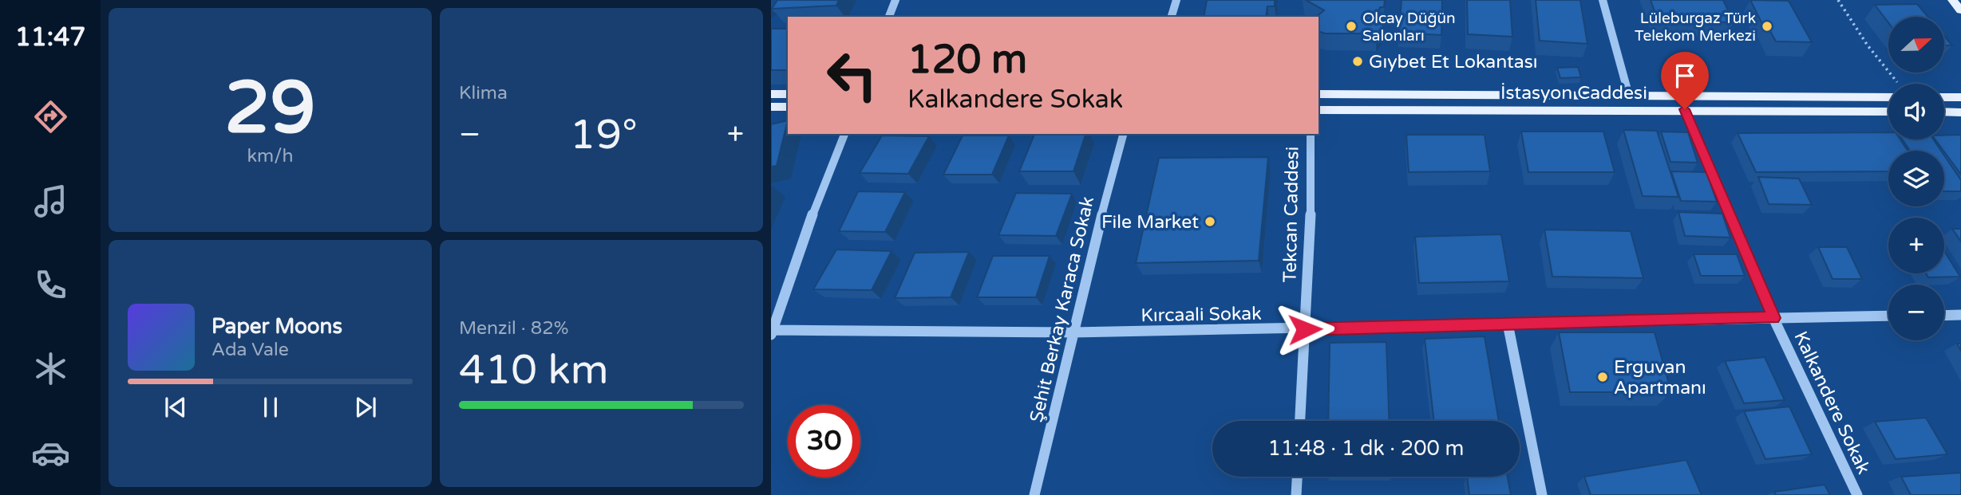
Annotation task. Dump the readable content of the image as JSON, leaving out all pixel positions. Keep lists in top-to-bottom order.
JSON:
{
  "streets": {
    "main road": ["İstasyon Caddesi"],
    "street": [
      "Tekcan Caddesi",
      "Şehit Berkay Karaca Sokak",
      "Kırcaali Sokak",
      "Kalkandere Sokak"
    ]
  },
  "crossings": [
    ["İstasyon Caddesi", "Kalkandere Sokak"],
    ["Tekcan Caddesi", "Kırcaali Sokak"],
    ["Şehit Berkay Karaca Sokak", "Kırcaali Sokak"],
    ["Kırcaali Sokak", "Kalkandere Sokak"]
  ],
  "places": [
    "Olcay Düğün Salonları",
    "Lüleburgaz Türk Telekom Merkezi",
    "Gıybet Et Lokantası",
    "File Market",
    "Erguvan Apartmanı"
  ],
  "north": "right",
  "page": {
    "tabs": "11:47",
    "tile": [
      ["29", "km/h"],
      "Klima",
      ["Menzil · 82%", "410 km"]
    ],
    "map_buttons": ["+", "−"],
    "turn": ["120 m", "Kalkandere Sokak"],
    "heat": ["−", "19°", "+"],
    "song": ["Paper Moons", "Ada Vale"],
    "limit": "30",
    "trip": "11:48 · 1 dk · 200 m"
  }
}
